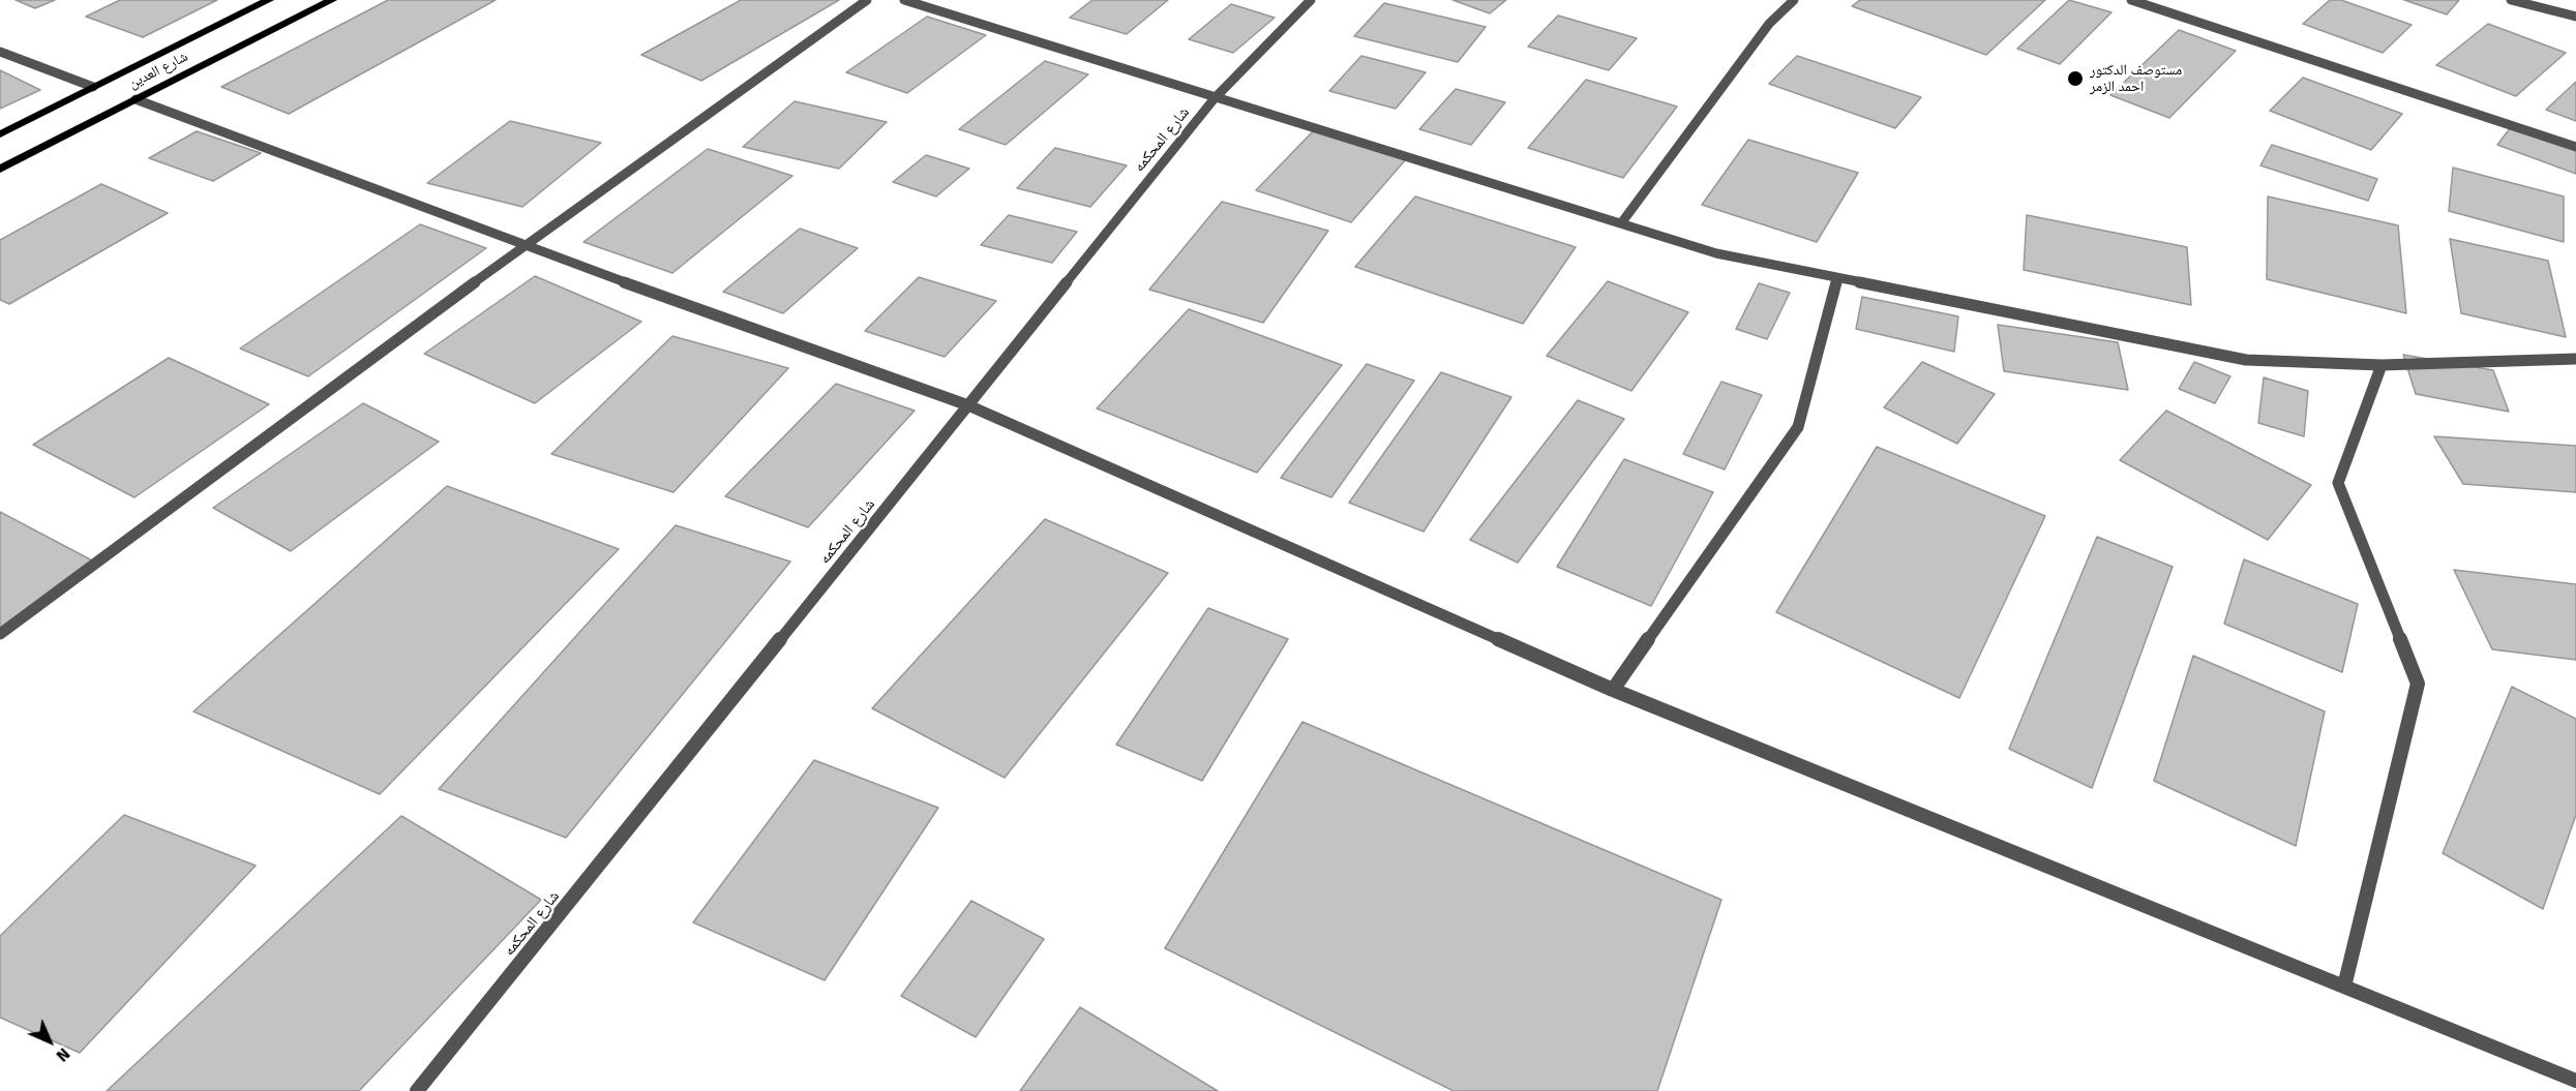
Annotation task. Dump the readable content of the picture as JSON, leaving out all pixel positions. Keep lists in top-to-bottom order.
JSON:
{
  "streets": {
    "main road": ["شارع العدين"],
    "street": ["شارع المحكمه"]
  },
  "places": ["مستوصف الدكتور احمد الزمر"],
  "north": "bottom right"
}
